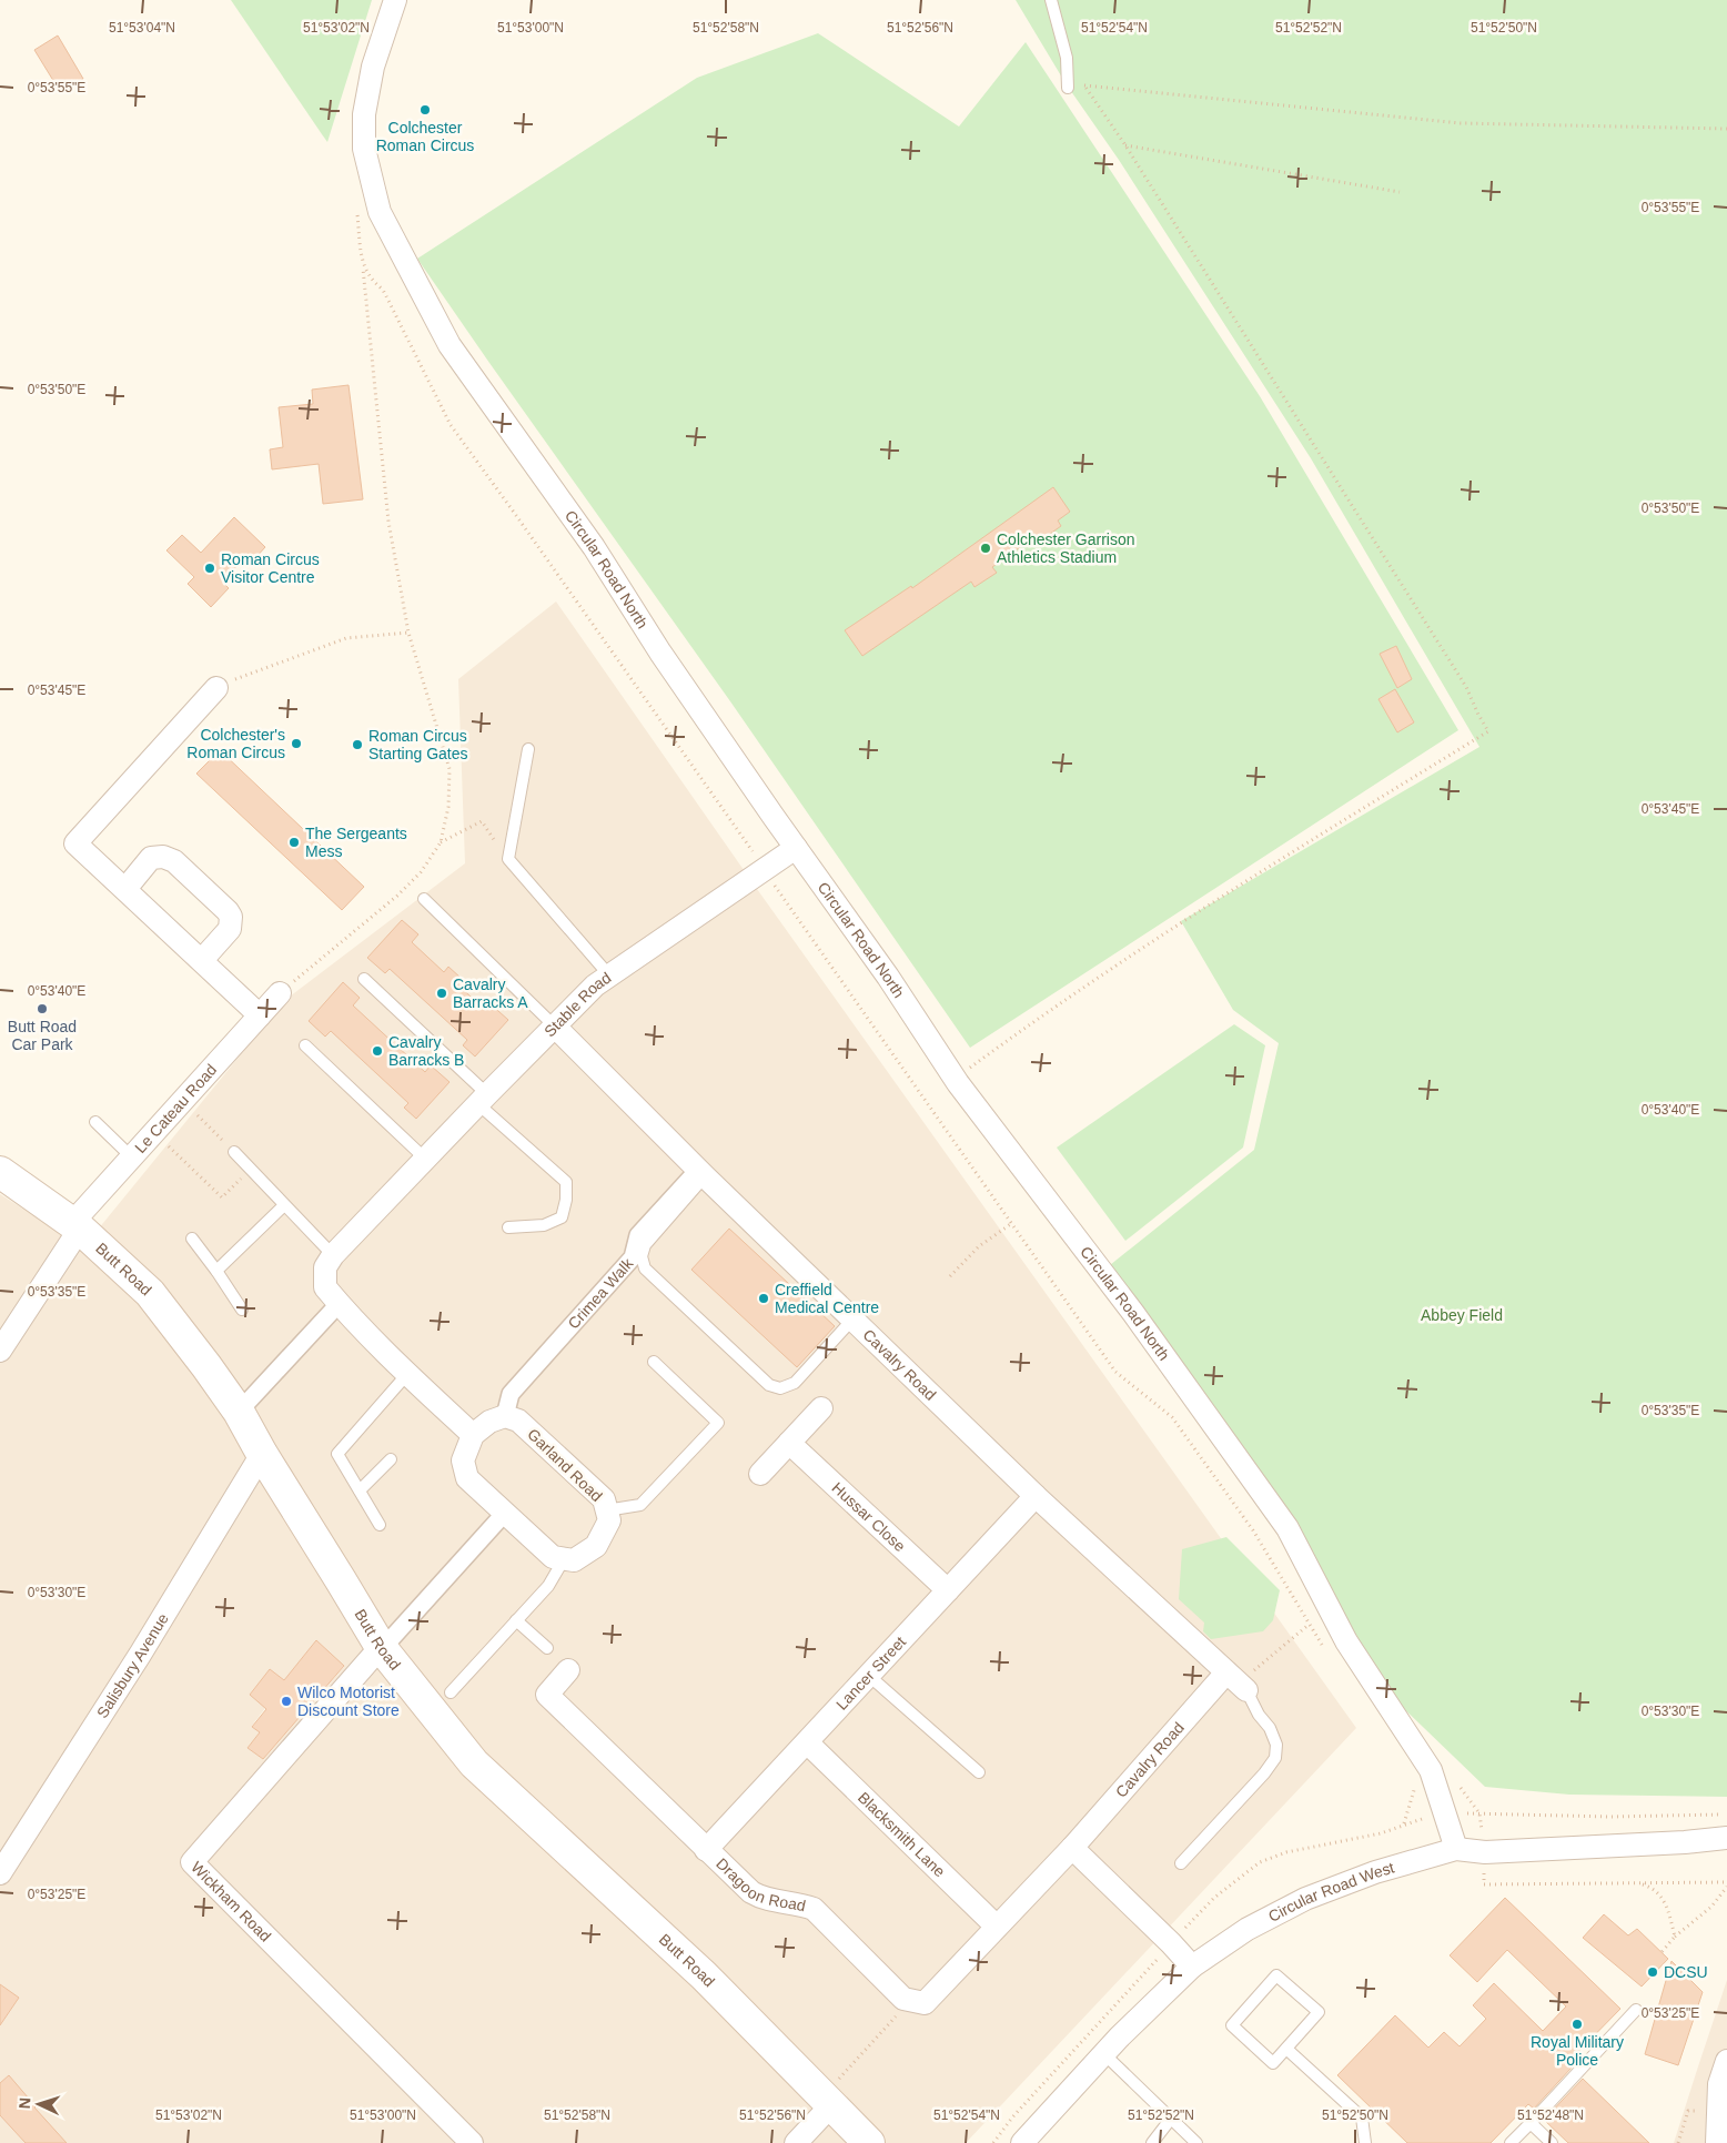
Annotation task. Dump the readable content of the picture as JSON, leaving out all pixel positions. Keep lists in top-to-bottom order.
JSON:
{
  "streets": {
    "main road": ["Butt Road"],
    "street": [
      "Circular Road North",
      "Stable Road",
      "Le Cateau Road",
      "Crimea Walk",
      "Cavalry Road",
      "Garland Road",
      "Hussar Close",
      "Salisbury Avenue",
      "Lancer Street",
      "Blacksmith Lane",
      "Dragoon Road",
      "Circular Road West",
      "Wickham Road"
    ]
  },
  "crossings": [
    ["Circular Road North", "Stable Road"],
    ["Circular Road North", "Circular Road West"],
    ["Stable Road", "Cavalry Road"],
    ["Le Cateau Road", "Butt Road"],
    ["Butt Road", "Salisbury Avenue"],
    ["Butt Road", "Wickham Road"],
    ["Crimea Walk", "Cavalry Road"],
    ["Crimea Walk", "Garland Road"],
    ["Cavalry Road", "Lancer Street"],
    ["Hussar Close", "Lancer Street"],
    ["Lancer Street", "Blacksmith Lane"],
    ["Lancer Street", "Dragoon Road"]
  ],
  "parks": ["Abbey Field"],
  "places": [
    "Colchester Roman Circus",
    "Colchester Garrison Athletics Stadium",
    "Roman Circus Visitor Centre",
    "Colchester's Roman Circus",
    "Roman Circus Starting Gates",
    "The Sergeants Mess",
    "Cavalry Barracks A",
    "Butt Road Car Park",
    "Cavalry Barracks B",
    "Creffield Medical Centre",
    "Wilco Motorist Discount Store",
    "DCSU",
    "Royal Military Police"
  ],
  "north": "left",
  "coordinates": [
    "51°53'04\"N",
    "51°53'02\"N",
    "51°53'00\"N",
    "51°52'58\"N",
    "51°52'56\"N",
    "51°52'54\"N",
    "51°52'52\"N",
    "51°52'50\"N",
    "0°53'55\"E",
    "0°53'50\"E",
    "0°53'45\"E",
    "0°53'40\"E",
    "0°53'35\"E",
    "0°53'30\"E",
    "0°53'25\"E",
    "51°52'48\"N"
  ]
}
